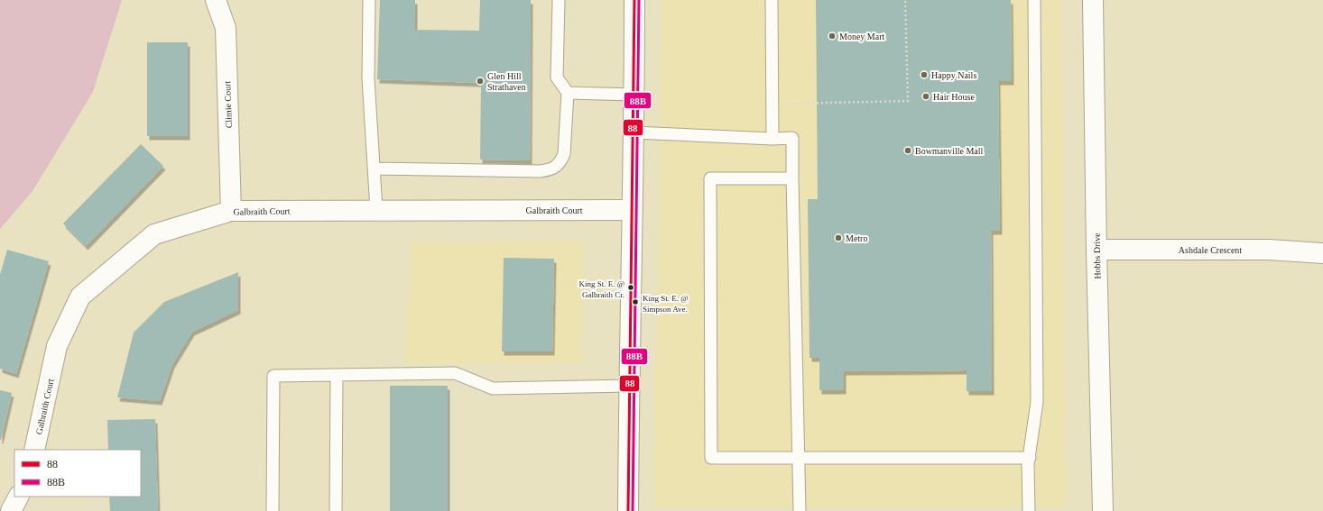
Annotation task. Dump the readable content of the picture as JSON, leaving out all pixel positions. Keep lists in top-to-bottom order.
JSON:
{
  "streets": {
    "street": [
      "Climie Court",
      "Galbraith Court",
      "Ashdale Crescent",
      "Hobbs Drive"
    ]
  },
  "crossings": [
    ["Climie Court", "Galbraith Court"],
    ["Ashdale Crescent", "Hobbs Drive"]
  ],
  "places": [
    "Money Mart",
    "Happy Nails",
    "Glen Hill Strathaven",
    "Hair House",
    "Bowmanville Mall",
    "Metro",
    "King St. E. @ Galbraith Cr.",
    "King St. E. @ Simpson Ave."
  ],
  "lines": ["transit line 88", "transit line 88B"],
  "legend": ["88", "88B"]
}
